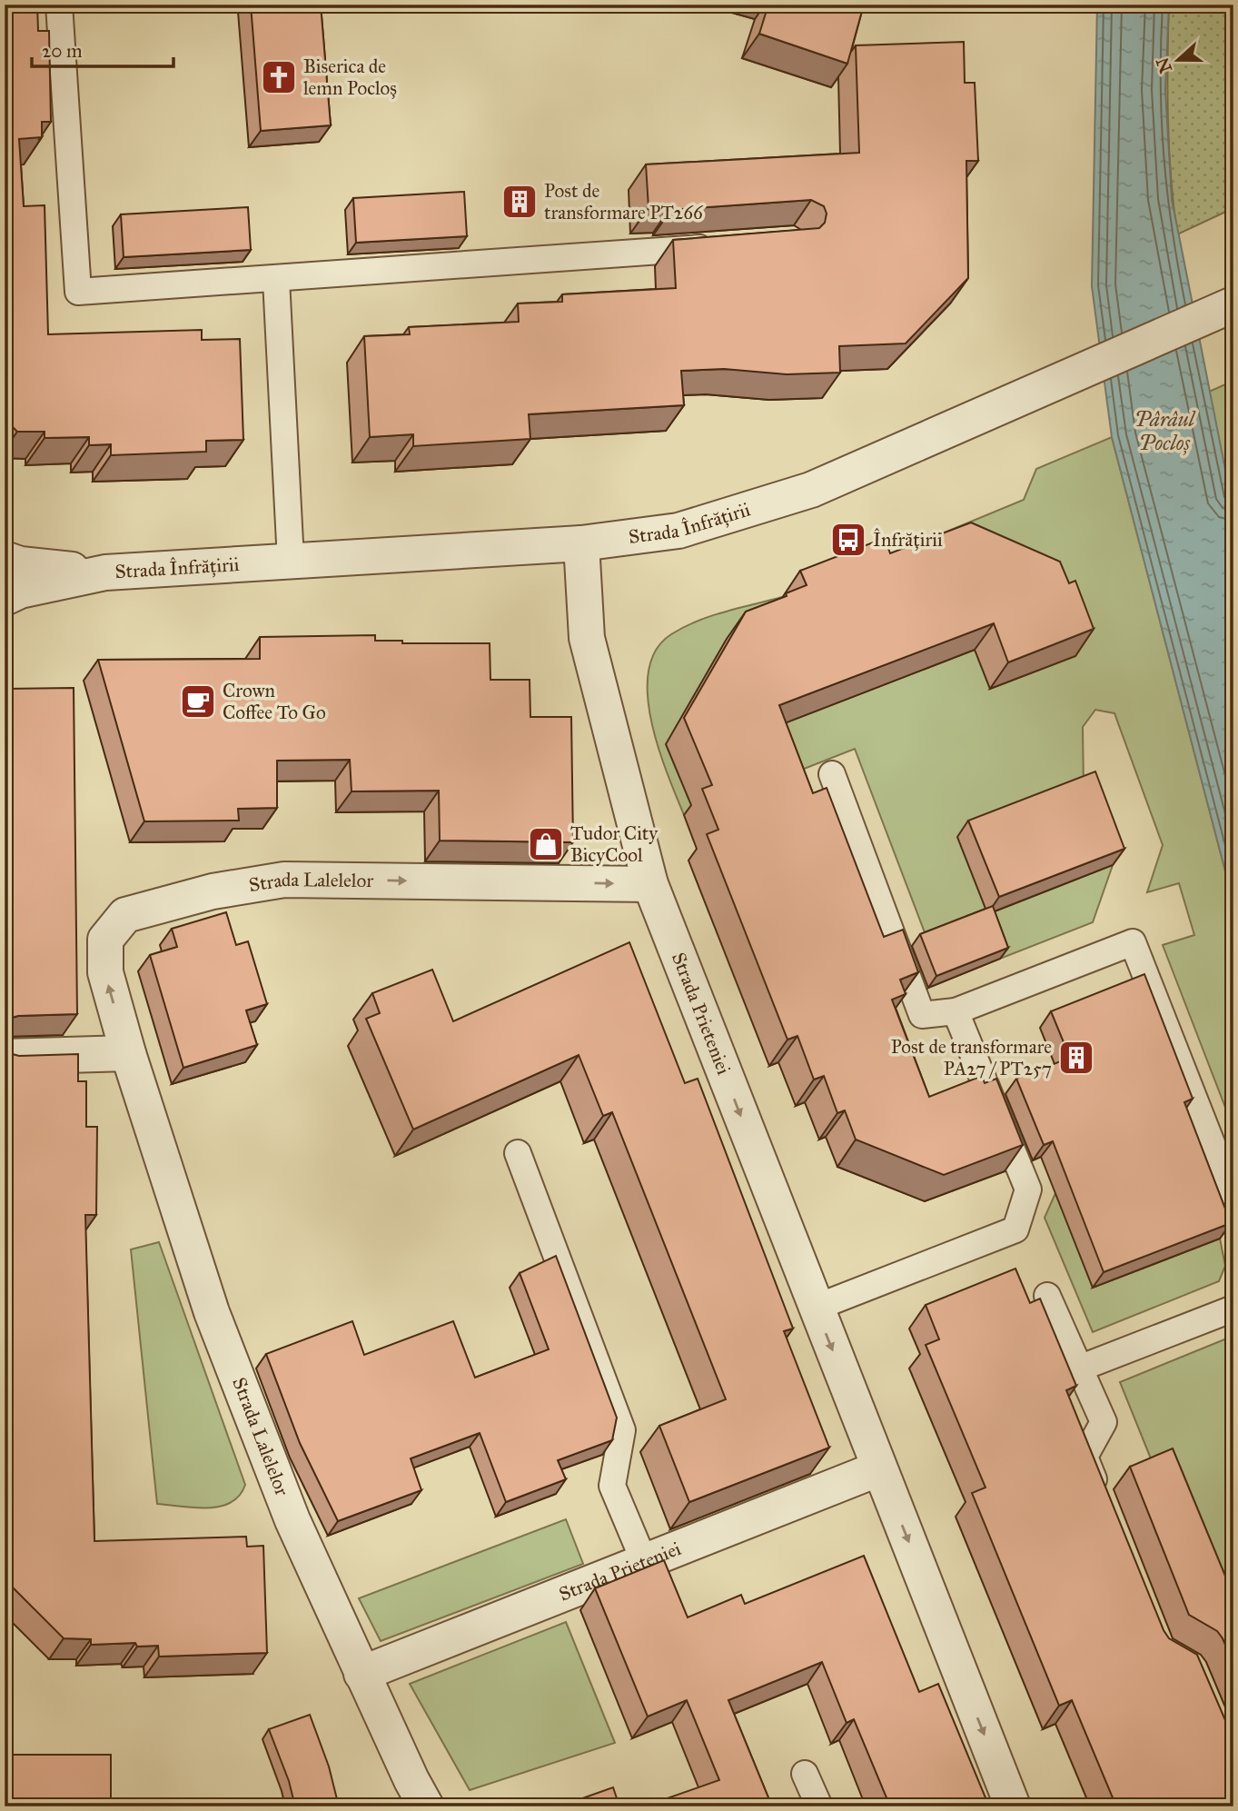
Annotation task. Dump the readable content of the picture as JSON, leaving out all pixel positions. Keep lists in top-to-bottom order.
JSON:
{
  "streets": {
    "street": ["Strada Înfrățirii", "Strada Lalelelor", "Strada Prieteniei"]
  },
  "crossings": [
    ["Strada Înfrățirii", "Strada Prieteniei"],
    ["Strada Lalelelor", "Strada Prieteniei"]
  ],
  "one_way": ["Strada Lalelelor", "Strada Prieteniei"],
  "water": ["Pârâul Pocloș"],
  "places": {
    "church": ["Biserica de lemn Pocloș"],
    "building": ["Post de transformare PT266", "Post de transformare PA27 / PT257"],
    "bus stop": ["Înfrățirii"],
    "cafe": ["Crown Coffee To Go"],
    "shop": ["Tudor City BicyCool"]
  },
  "scale_bar": "20 m",
  "north": "left"
}
